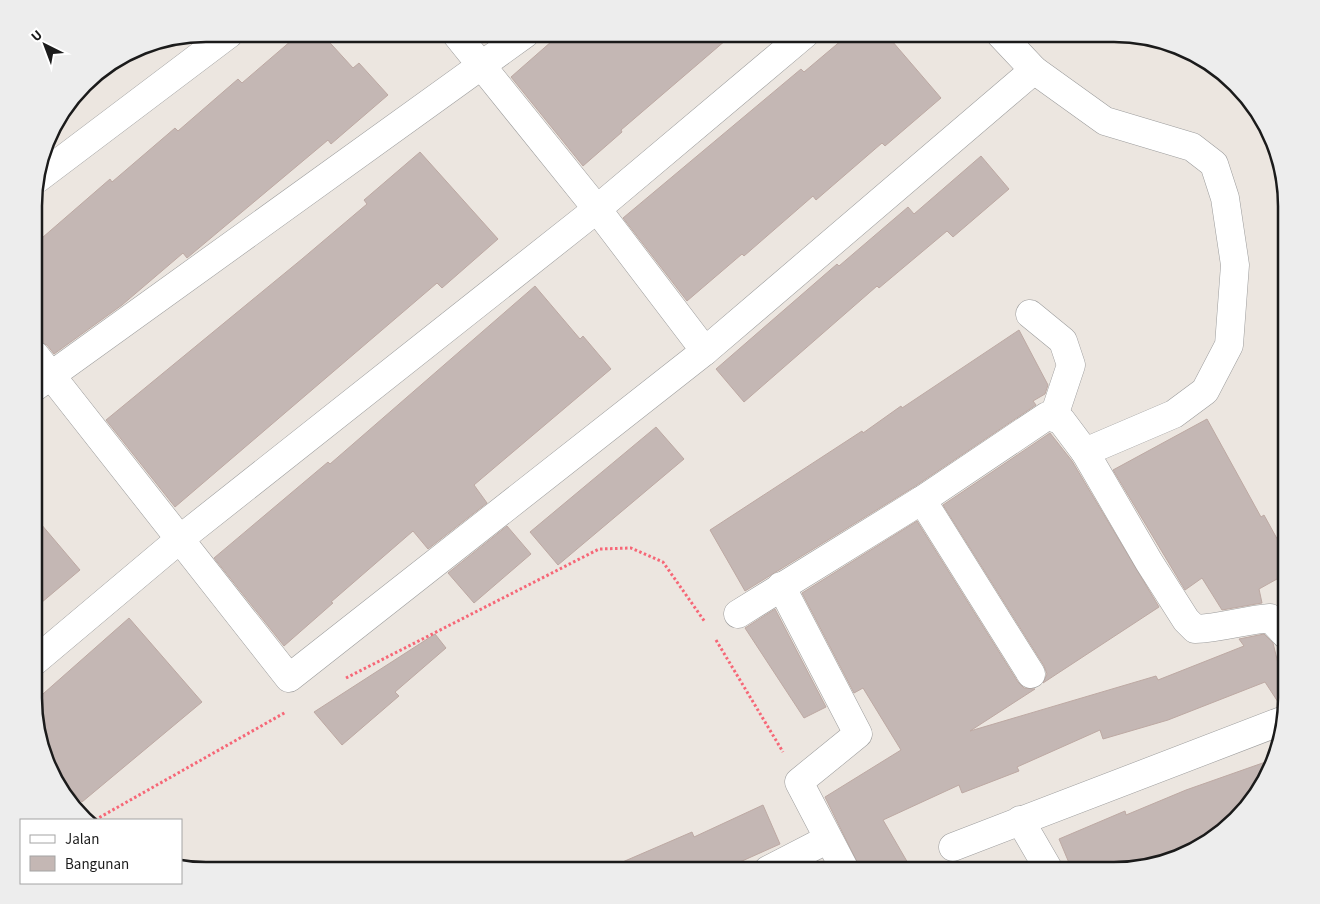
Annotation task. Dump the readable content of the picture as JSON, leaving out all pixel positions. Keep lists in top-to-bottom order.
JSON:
{
  "legend": ["Jalan", "Bangunan"],
  "north": "top left"
}
